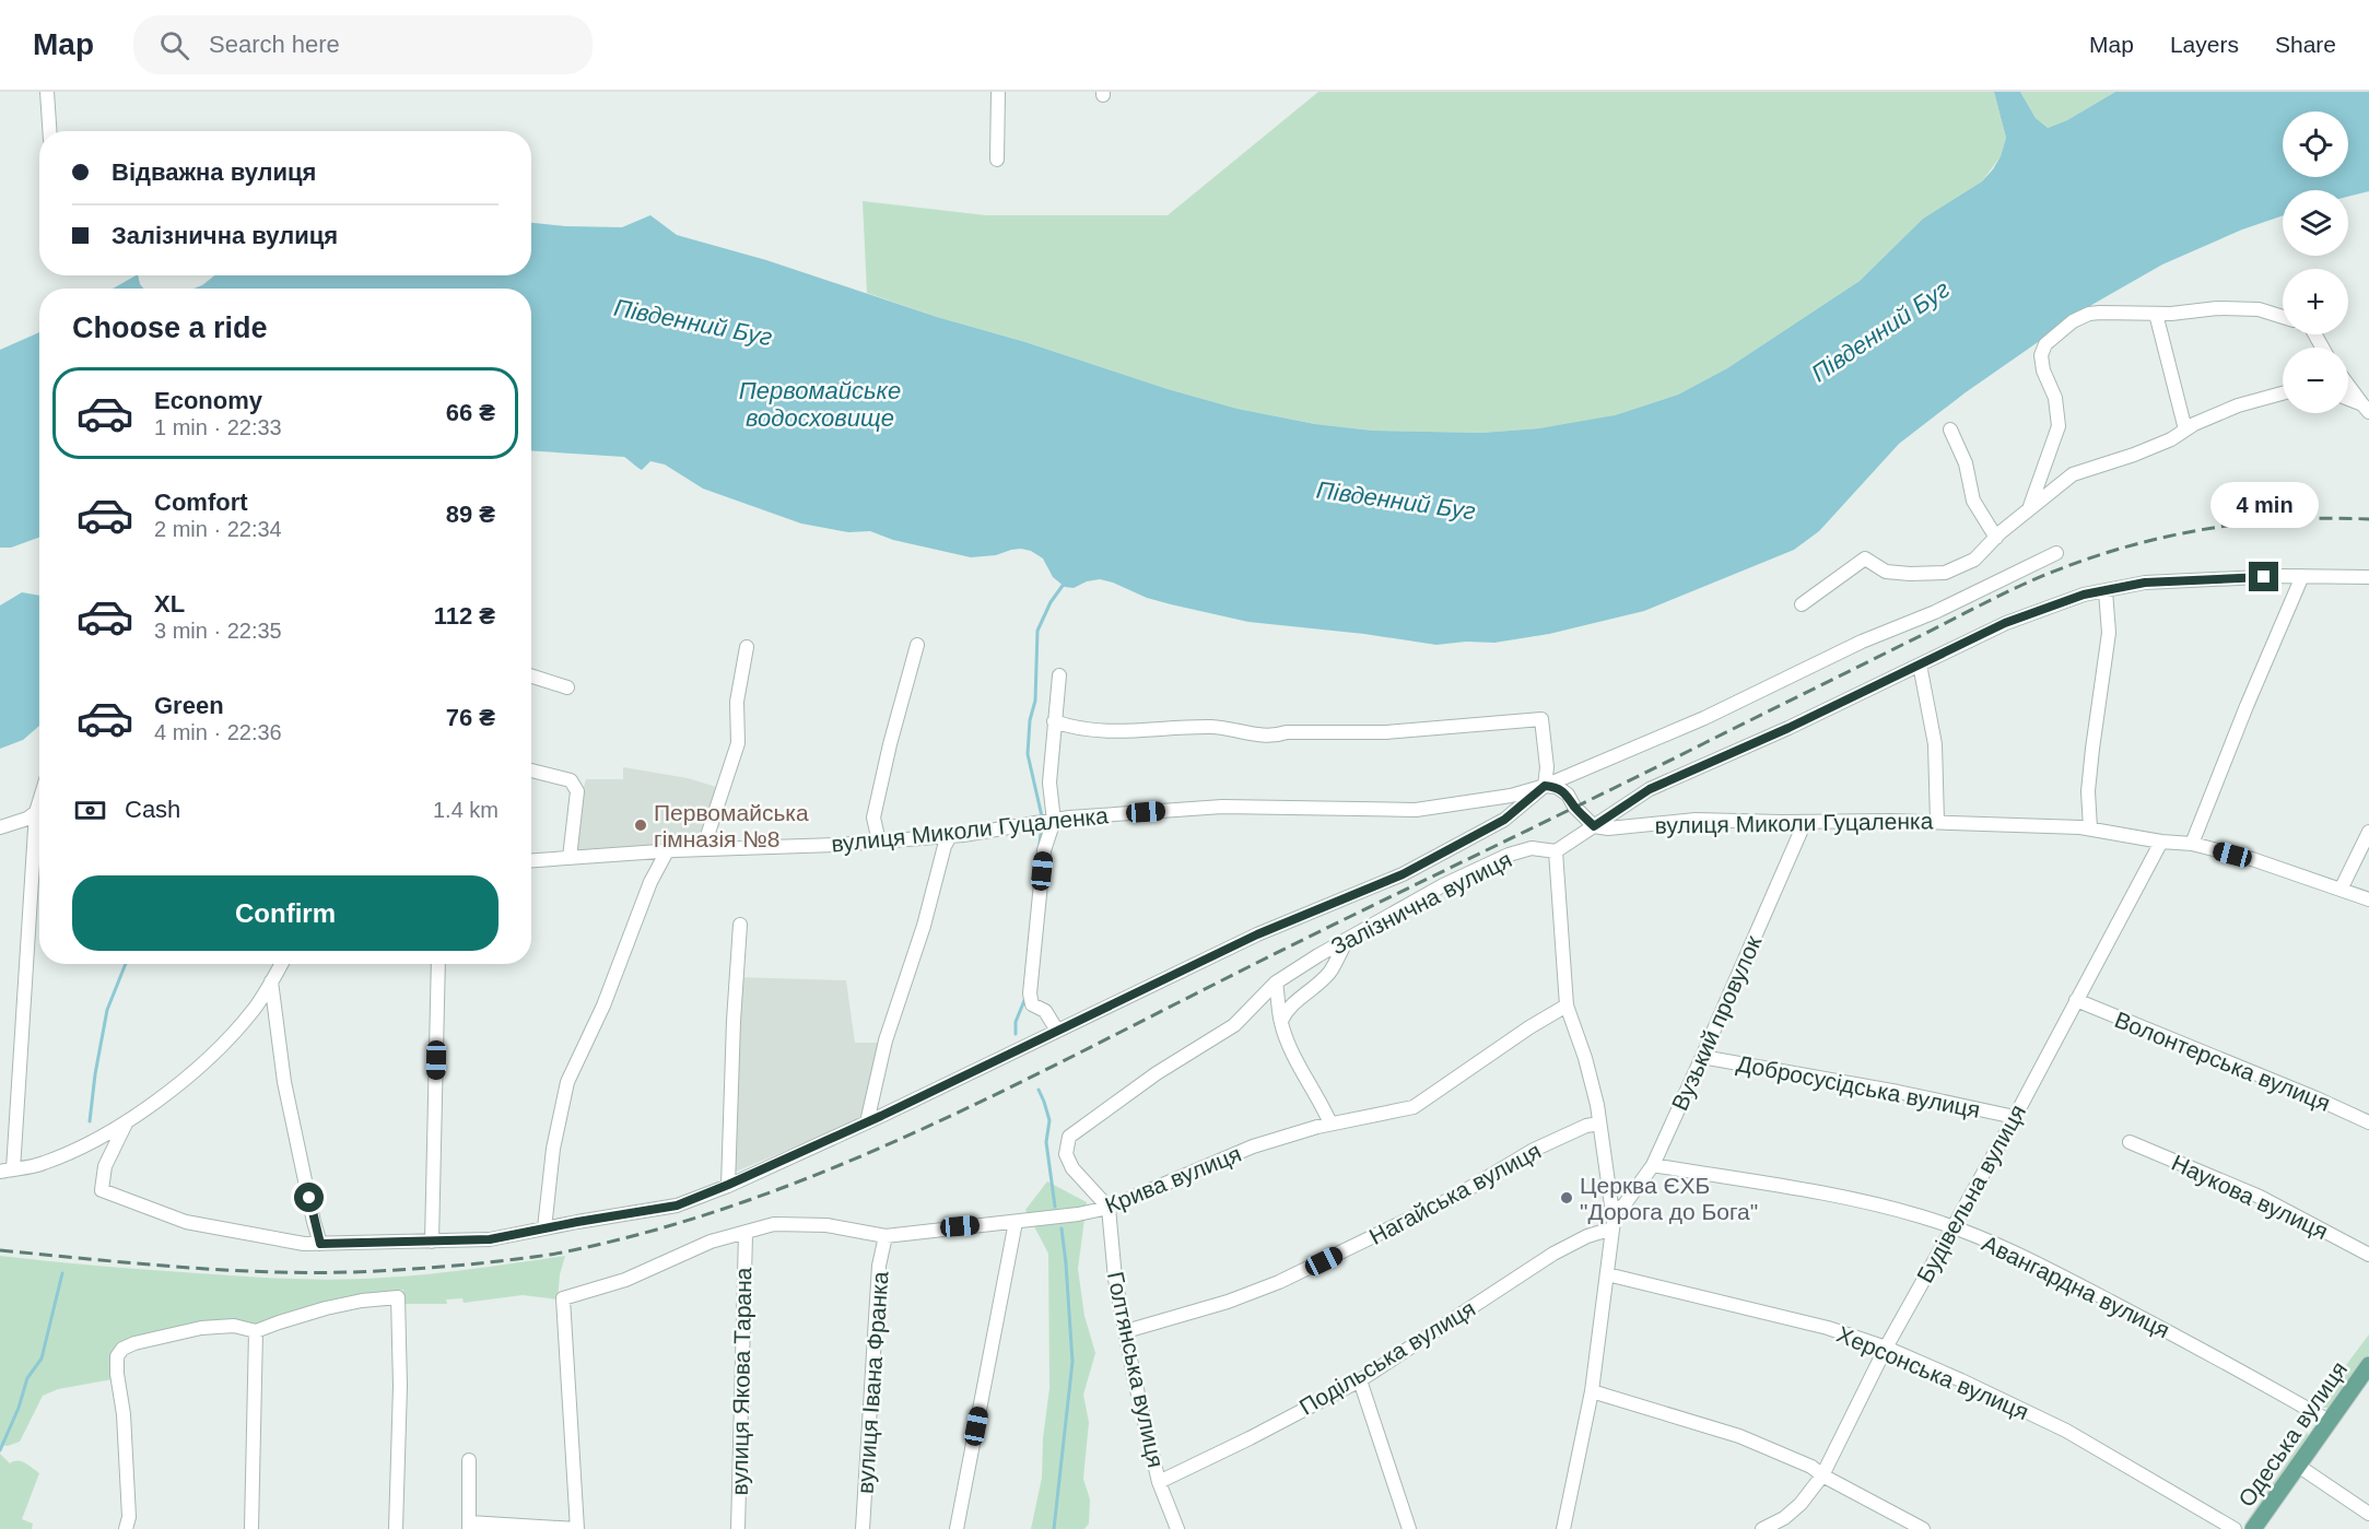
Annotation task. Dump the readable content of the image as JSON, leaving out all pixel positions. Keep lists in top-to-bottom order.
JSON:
{
  "streets": {
    "main road": ["Одеська вулиця"],
    "street": [
      "вулиця Миколи Гуцаленка",
      "Залізнична вулиця",
      "Вузький провулок",
      "Волонтерська вулиця",
      "Добросусідська вулиця",
      "Крива вулиця",
      "Нагайська вулиця",
      "Будівельна вулиця",
      "Наукова вулиця",
      "Авангардна вулиця",
      "Подільська вулиця",
      "Голтянська вулиця",
      "Херсонська вулиця",
      "вулиця Якова Тарана",
      "вулиця Івана Франка"
    ]
  },
  "crossings": [
    ["вулиця Миколи Гуцаленка", "Вузький провулок"],
    ["вулиця Миколи Гуцаленка", "Будівельна вулиця"],
    ["Залізнична вулиця", "Крива вулиця"],
    ["Залізнична вулиця", "Голтянська вулиця"],
    ["Вузький провулок", "Добросусідська вулиця"],
    ["Вузький провулок", "Авангардна вулиця"],
    ["Волонтерська вулиця", "Будівельна вулиця"],
    ["Добросусідська вулиця", "Будівельна вулиця"],
    ["Крива вулиця", "Голтянська вулиця"],
    ["Крива вулиця", "вулиця Якова Тарана"],
    ["Крива вулиця", "вулиця Івана Франка"],
    ["Нагайська вулиця", "Голтянська вулиця"],
    ["Будівельна вулиця", "Авангардна вулиця"],
    ["Будівельна вулиця", "Херсонська вулиця"],
    ["Авангардна вулиця", "Одеська вулиця"],
    ["Подільська вулиця", "Голтянська вулиця"]
  ],
  "water": ["Південний Буг", "Первомайське водосховище"],
  "places": ["Первомайська гімназія №8", "Церква ЄХБ \"Дорога до Бога\""],
  "page": {
    "header": "Map",
    "search": "Search here",
    "nav": ["Map", "Layers", "Share"],
    "map_buttons": ["+", "−"],
    "banner": ["Відважна вулиця", "Залізнична вулиця"],
    "heading": "Choose a ride",
    "list": [
      {
        "name": "Economy",
        "note": "1 min · 22:33",
        "value": "66 ₴"
      },
      {
        "name": "Comfort",
        "note": "2 min · 22:34",
        "value": "89 ₴"
      },
      {
        "name": "XL",
        "note": "3 min · 22:35",
        "value": "112 ₴"
      },
      {
        "name": "Green",
        "note": "4 min · 22:36",
        "value": "76 ₴"
      }
    ],
    "bubble": "4 min",
    "pay": ["Cash", "1.4 km"],
    "buttons": "Confirm"
  }
}
